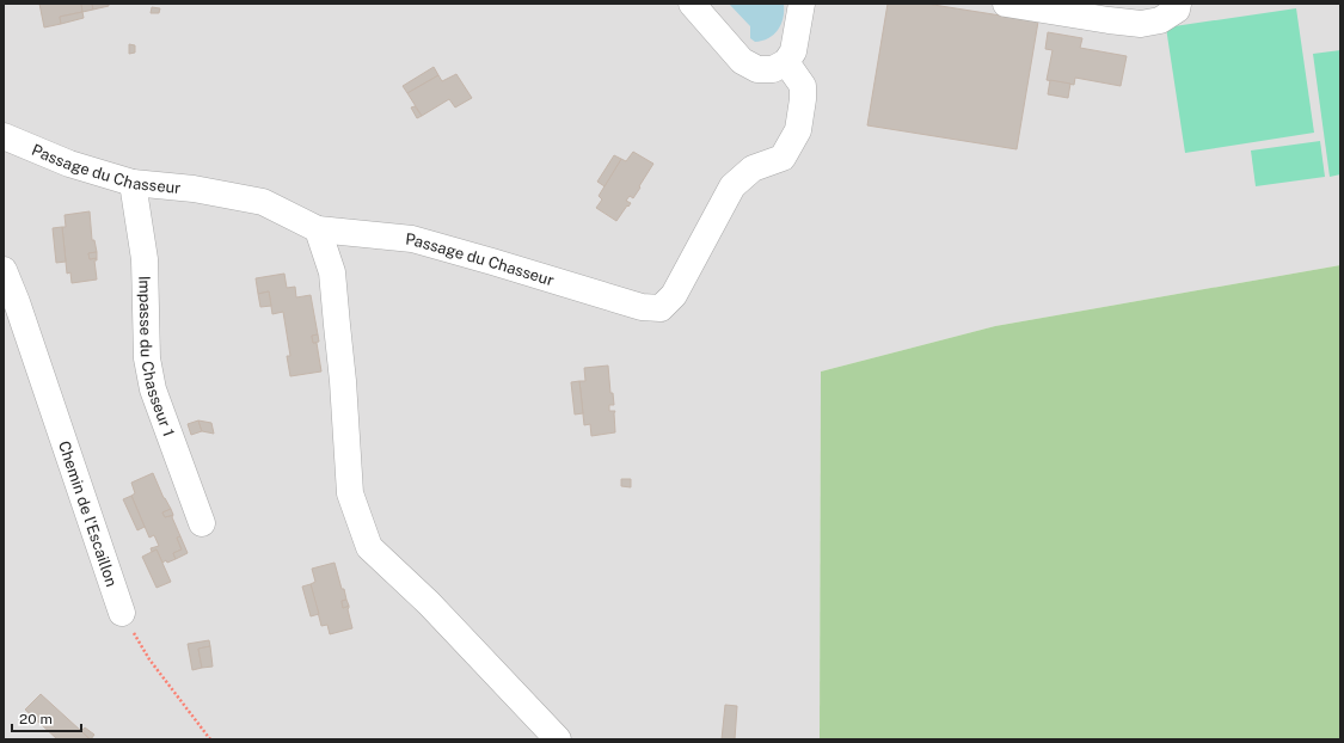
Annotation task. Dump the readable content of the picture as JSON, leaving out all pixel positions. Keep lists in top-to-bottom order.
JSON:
{
  "streets": {
    "street": ["Passage du Chasseur", "Impasse du Chasseur 1", "Chemin de l'Escaillon"]
  },
  "crossings": [
    ["Passage du Chasseur", "Impasse du Chasseur 1"]
  ],
  "scale_bar": "20 m"
}
